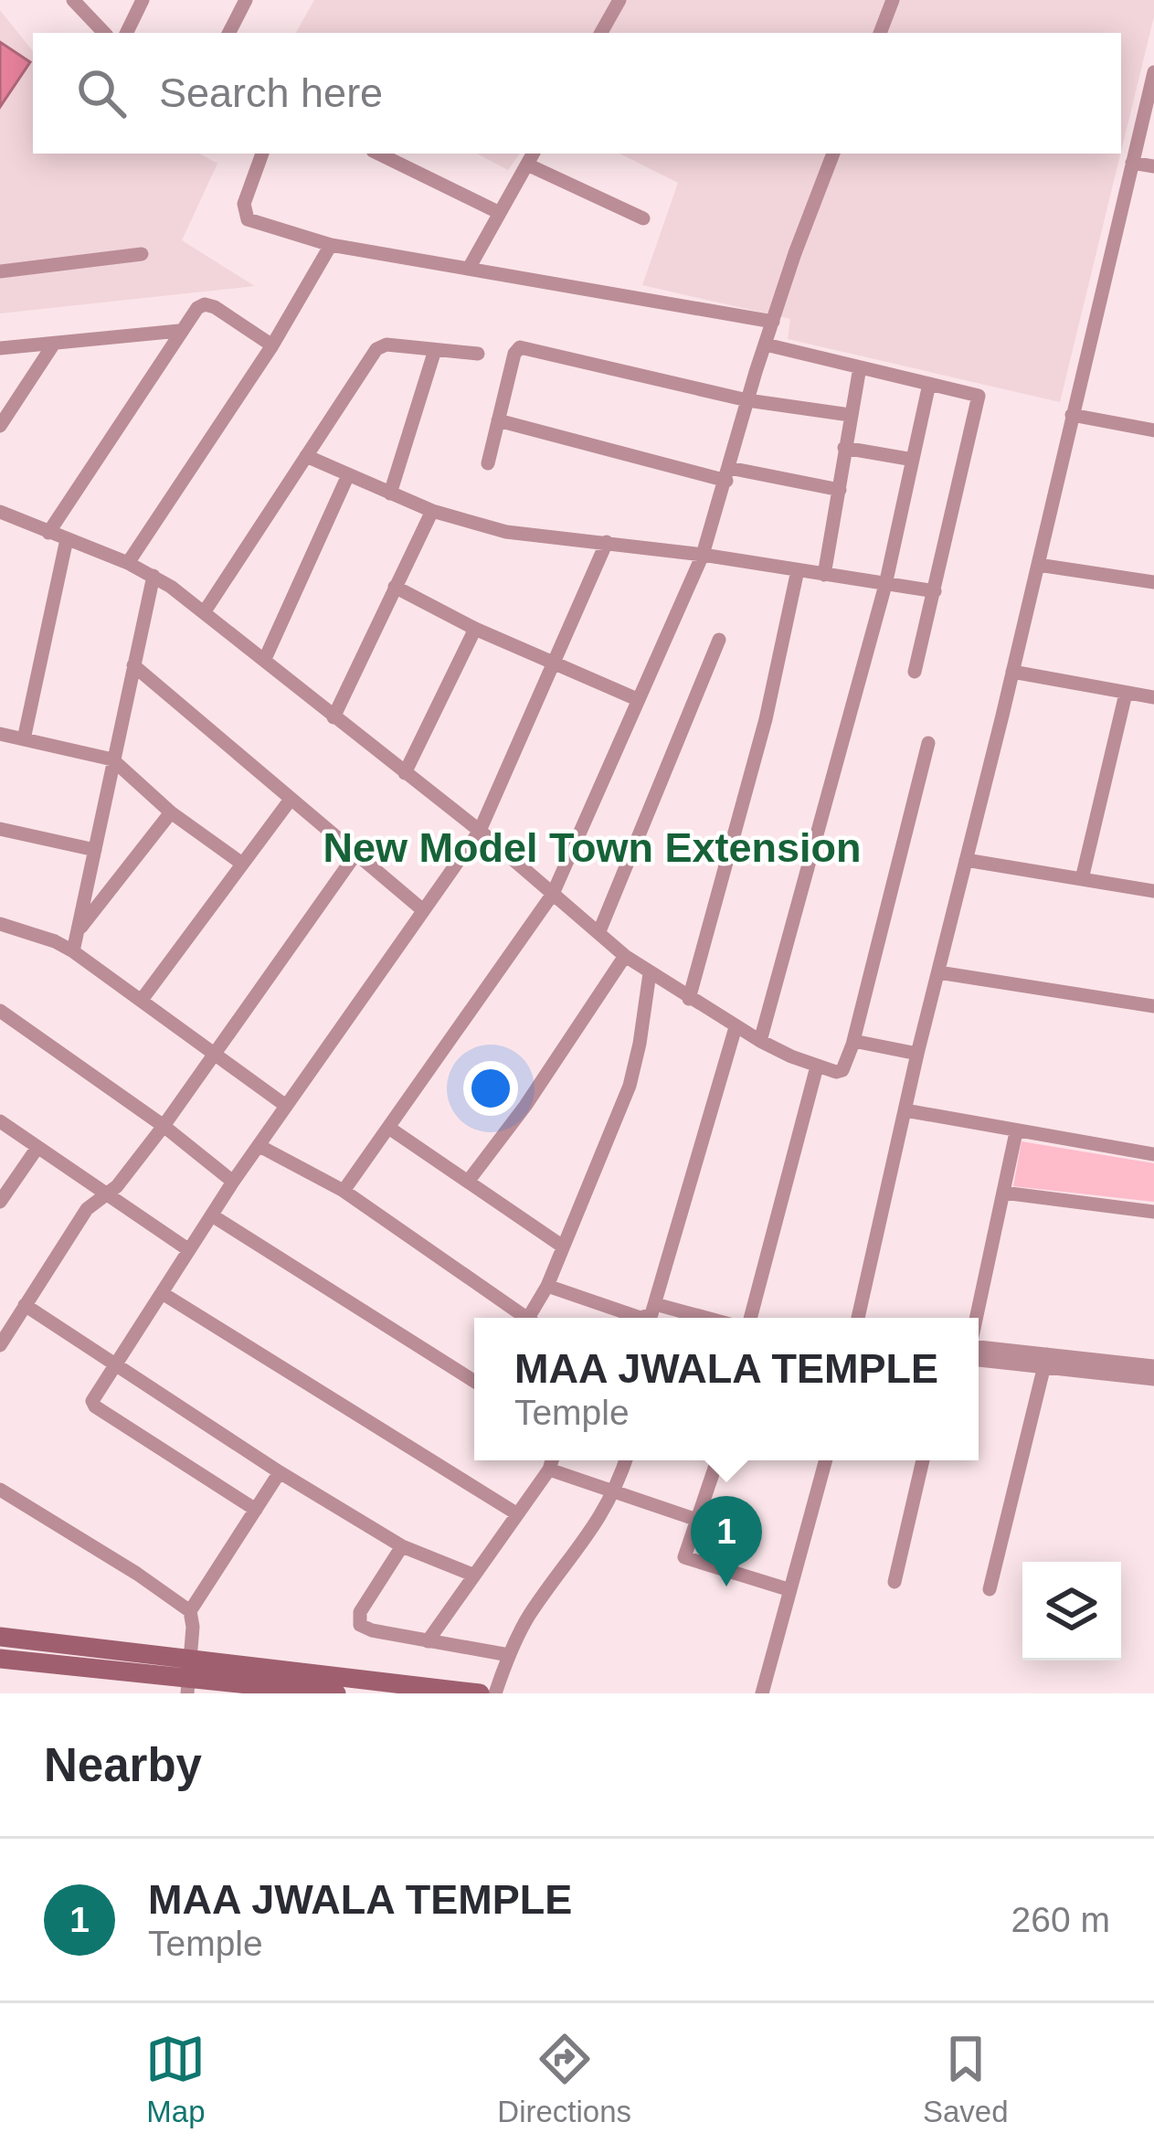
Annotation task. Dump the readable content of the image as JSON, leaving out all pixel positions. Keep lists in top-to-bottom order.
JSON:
{
  "districts": ["New Model Town Extension"],
  "page": {
    "search": "Search here",
    "popup": ["MAA JWALA TEMPLE", "Temple"],
    "pins": "1",
    "heading": "Nearby",
    "list": [
      {
        "mark": "1",
        "name": "MAA JWALA TEMPLE",
        "note": "Temple",
        "value": "260 m"
      }
    ],
    "nav": ["Map", "Directions", "Saved"]
  }
}
